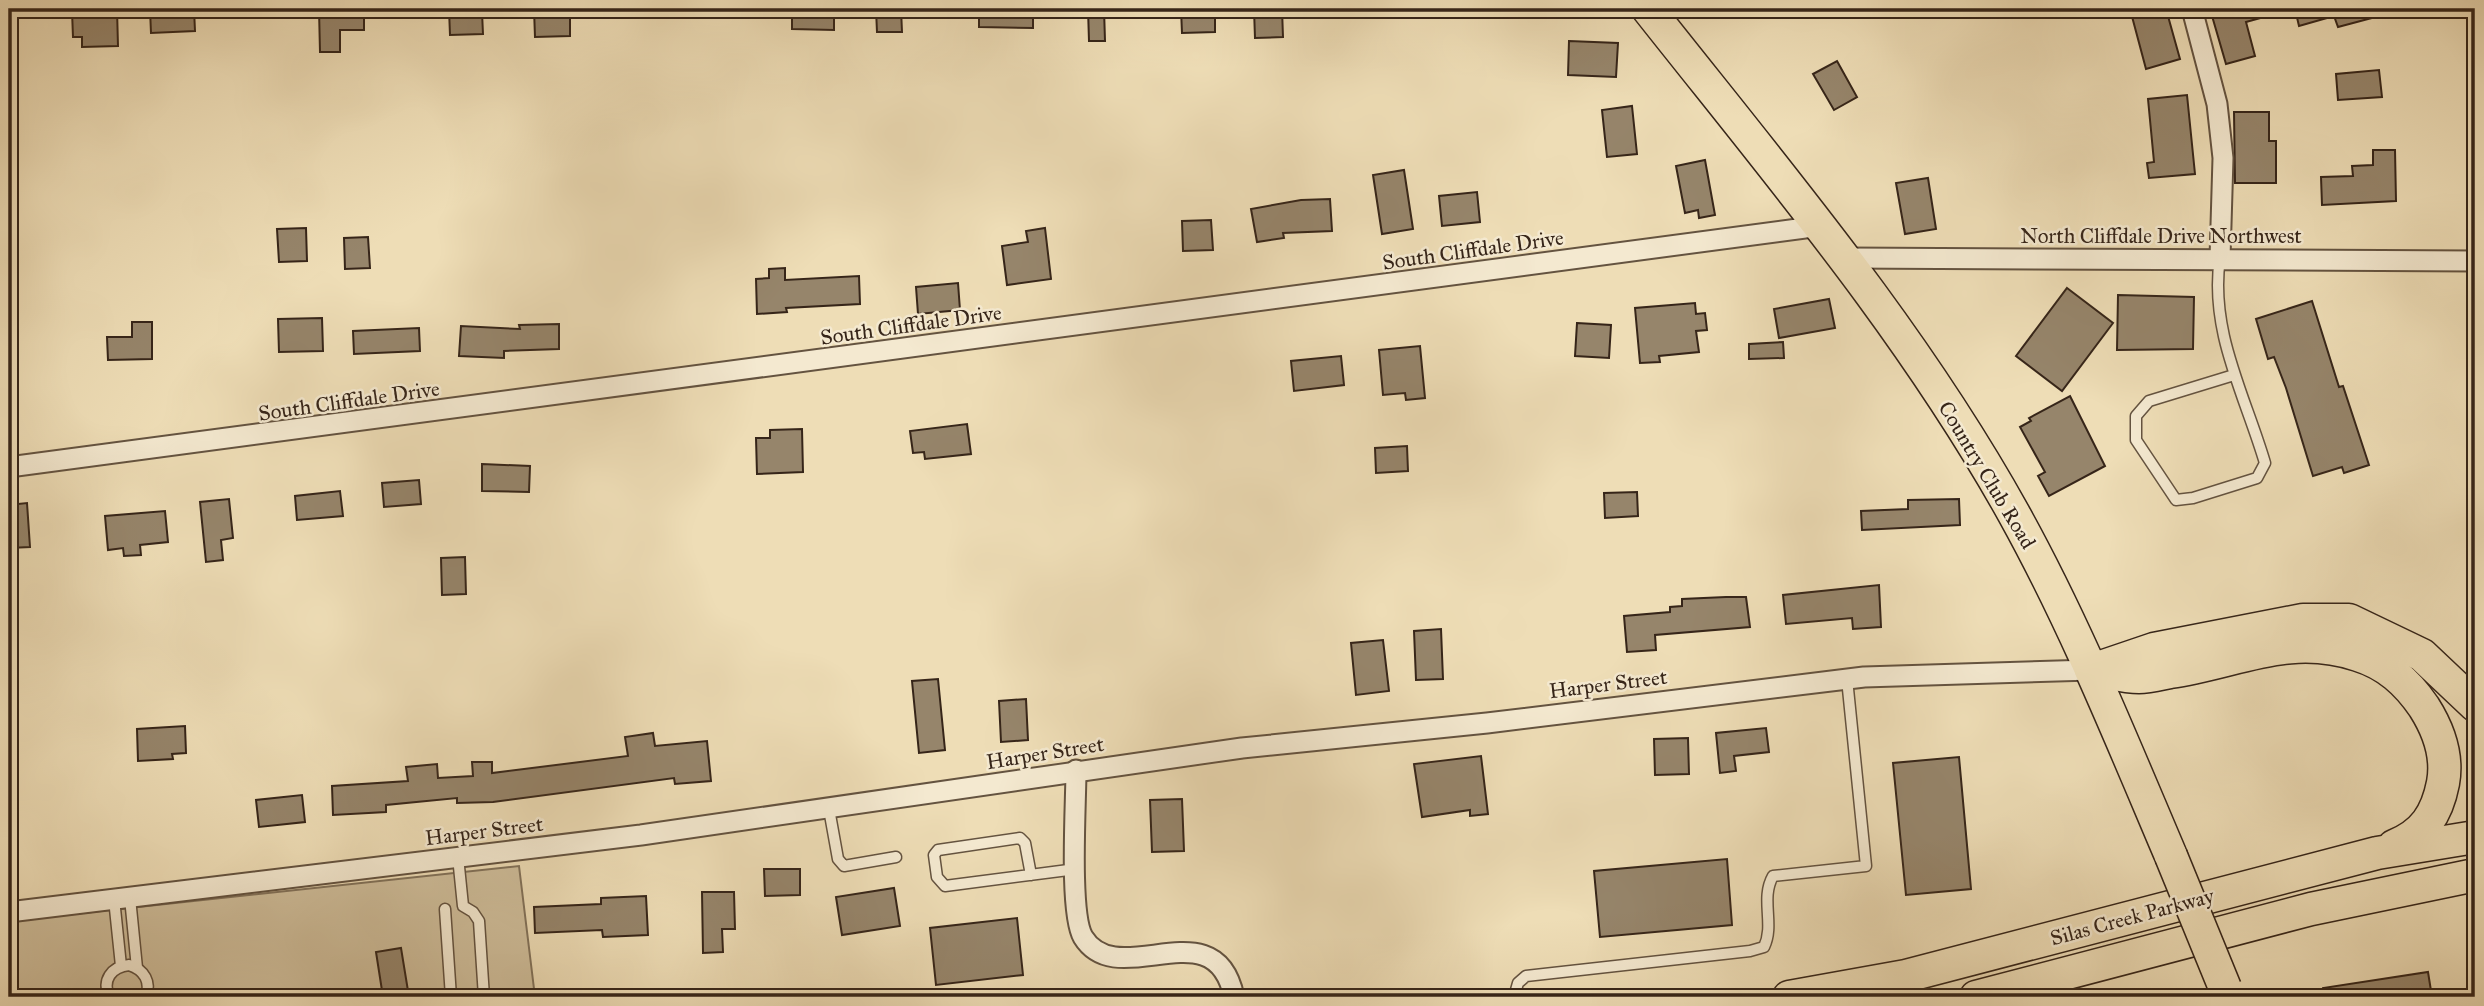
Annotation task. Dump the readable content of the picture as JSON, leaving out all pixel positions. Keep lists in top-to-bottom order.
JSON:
{
  "streets": {
    "main road": ["Country Club Road", "Silas Creek Parkway"],
    "street": ["North Cliffdale Drive Northwest", "South Cliffdale Drive", "Harper Street"]
  },
  "crossings": [
    ["North Cliffdale Drive Northwest", "Country Club Road"],
    ["South Cliffdale Drive", "Country Club Road"],
    ["Country Club Road", "Harper Street"]
  ]
}
